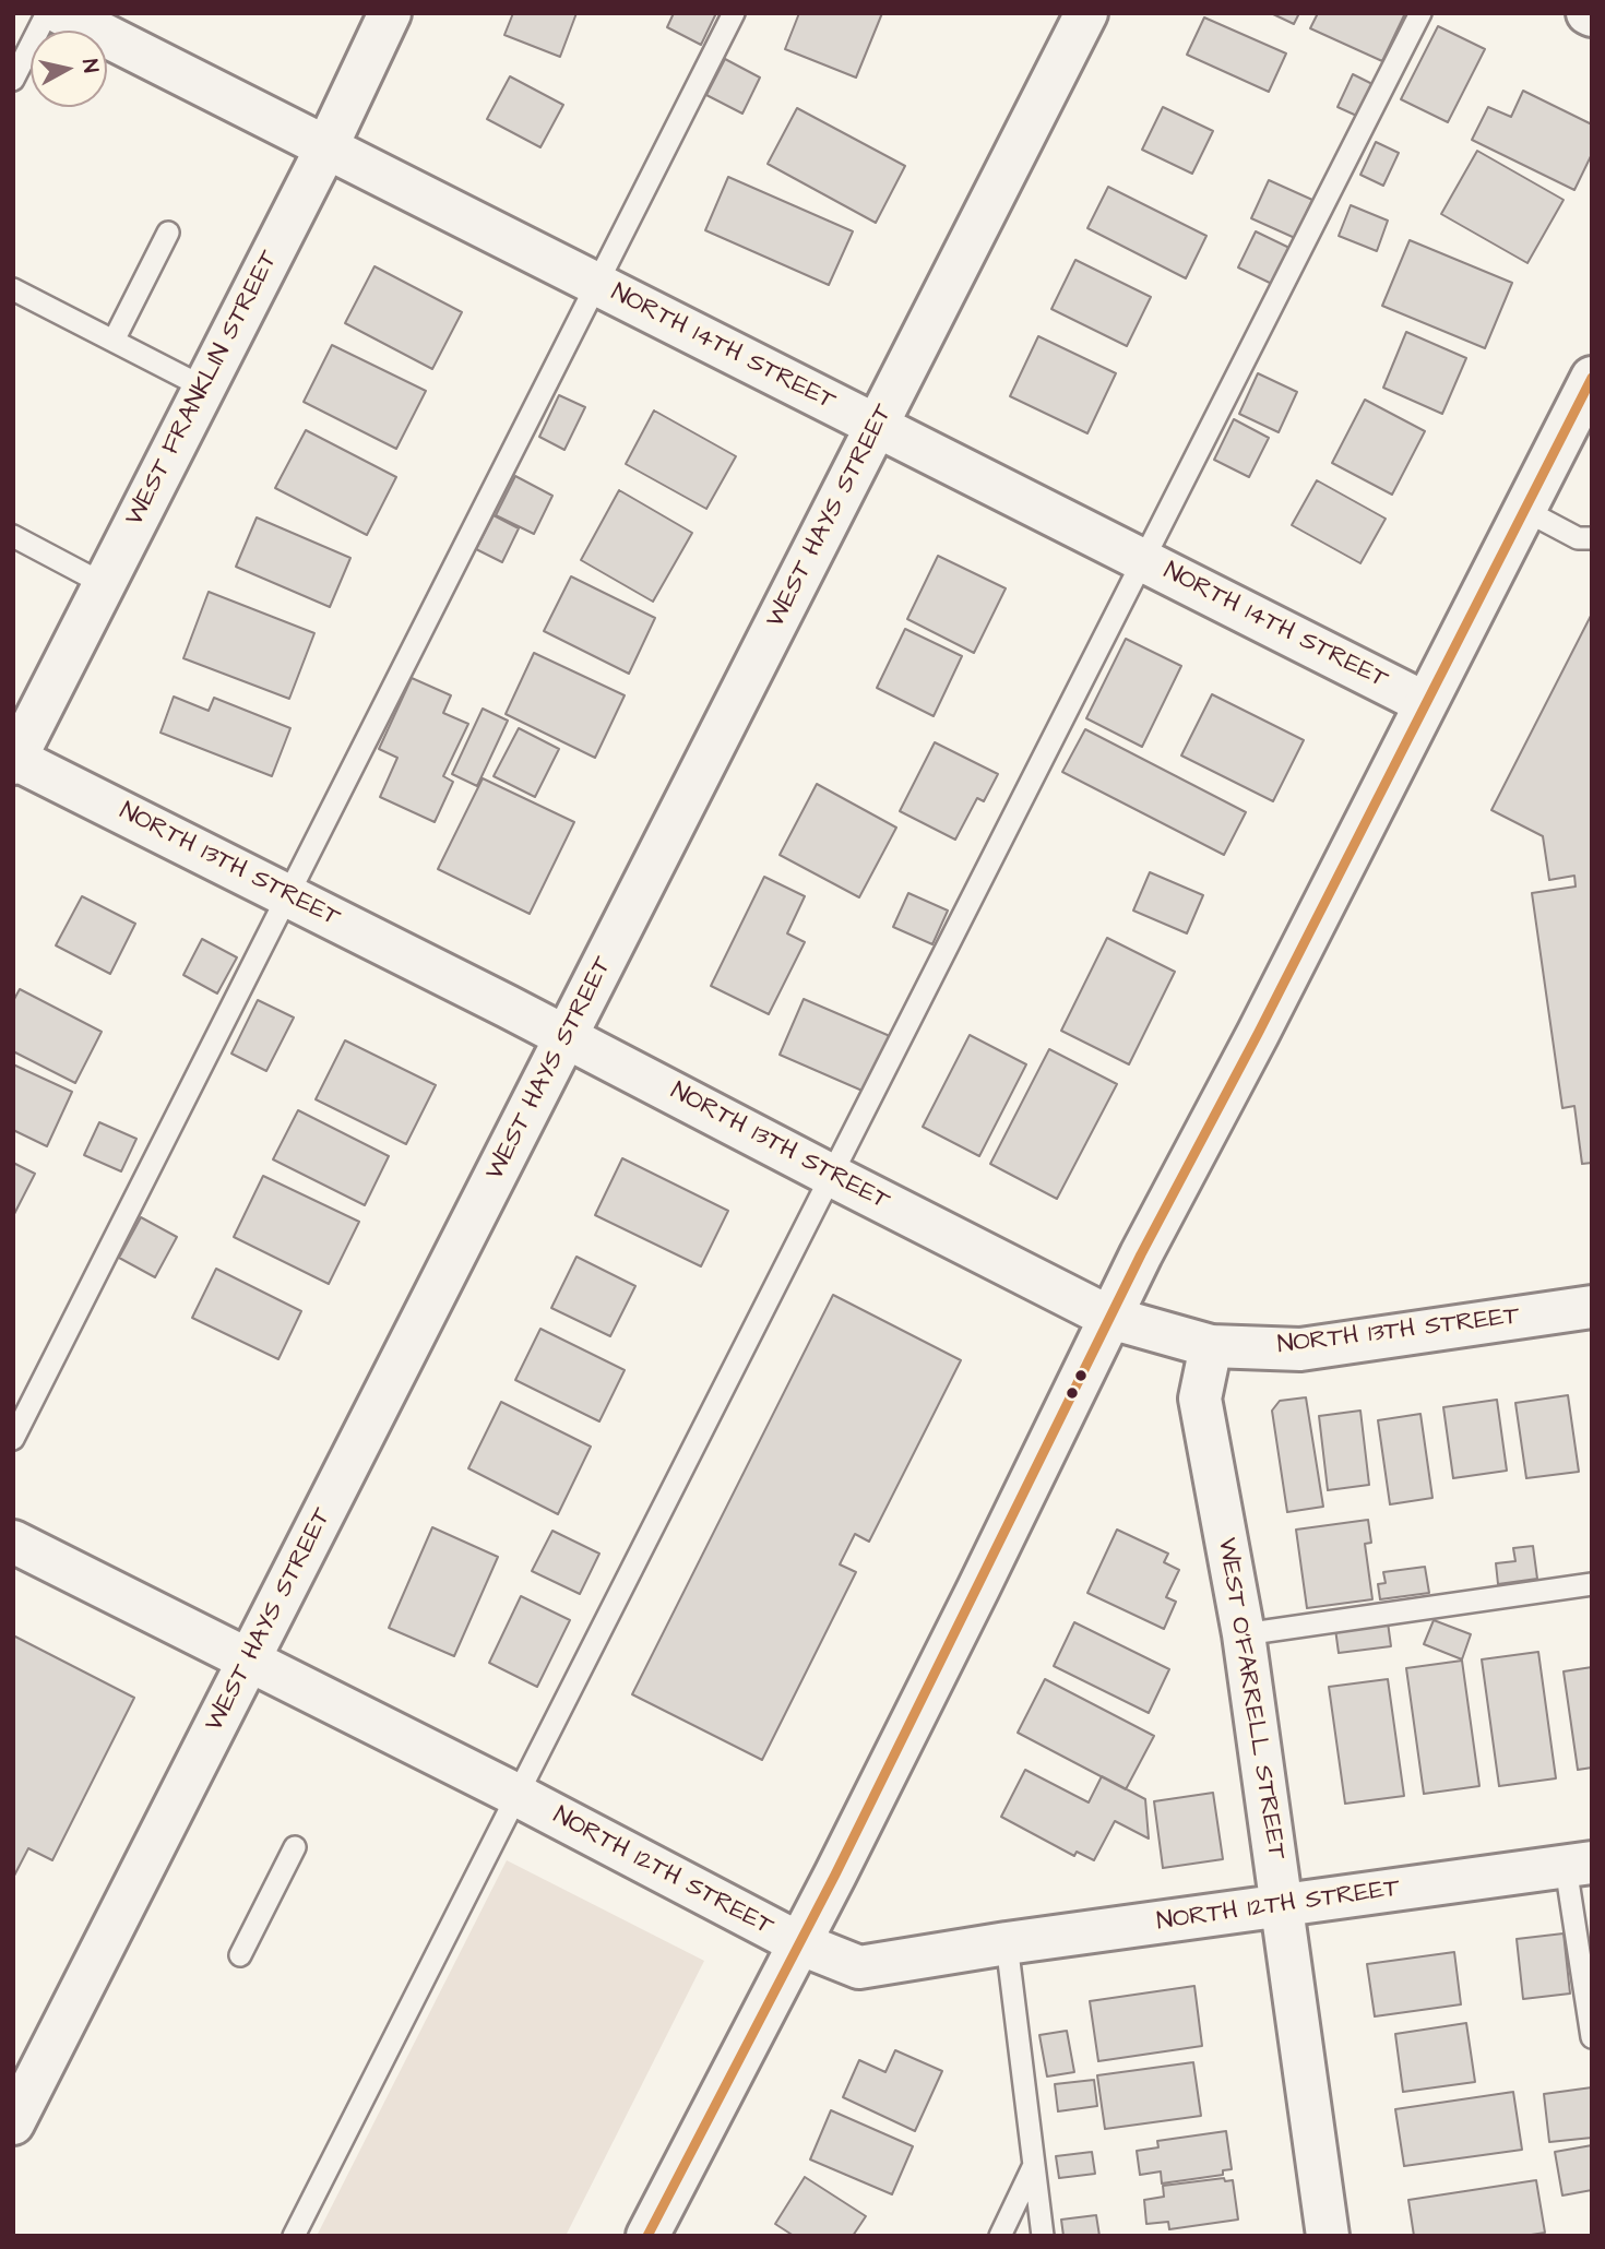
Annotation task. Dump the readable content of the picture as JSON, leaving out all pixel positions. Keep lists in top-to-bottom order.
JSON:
{
  "streets": {
    "street": [
      "NORTH 14TH STREET",
      "WEST FRANKLIN STREET",
      "WEST HAYS STREET",
      "NORTH 13TH STREET",
      "WEST O'FARRELL STREET",
      "NORTH 12TH STREET"
    ]
  },
  "crossings": [
    ["NORTH 14TH STREET", "WEST FRANKLIN STREET"],
    ["NORTH 14TH STREET", "WEST HAYS STREET"],
    ["WEST FRANKLIN STREET", "NORTH 13TH STREET"],
    ["WEST HAYS STREET", "NORTH 13TH STREET"],
    ["WEST HAYS STREET", "NORTH 12TH STREET"],
    ["NORTH 13TH STREET", "WEST O'FARRELL STREET"],
    ["WEST O'FARRELL STREET", "NORTH 12TH STREET"]
  ],
  "north": "right"
}
